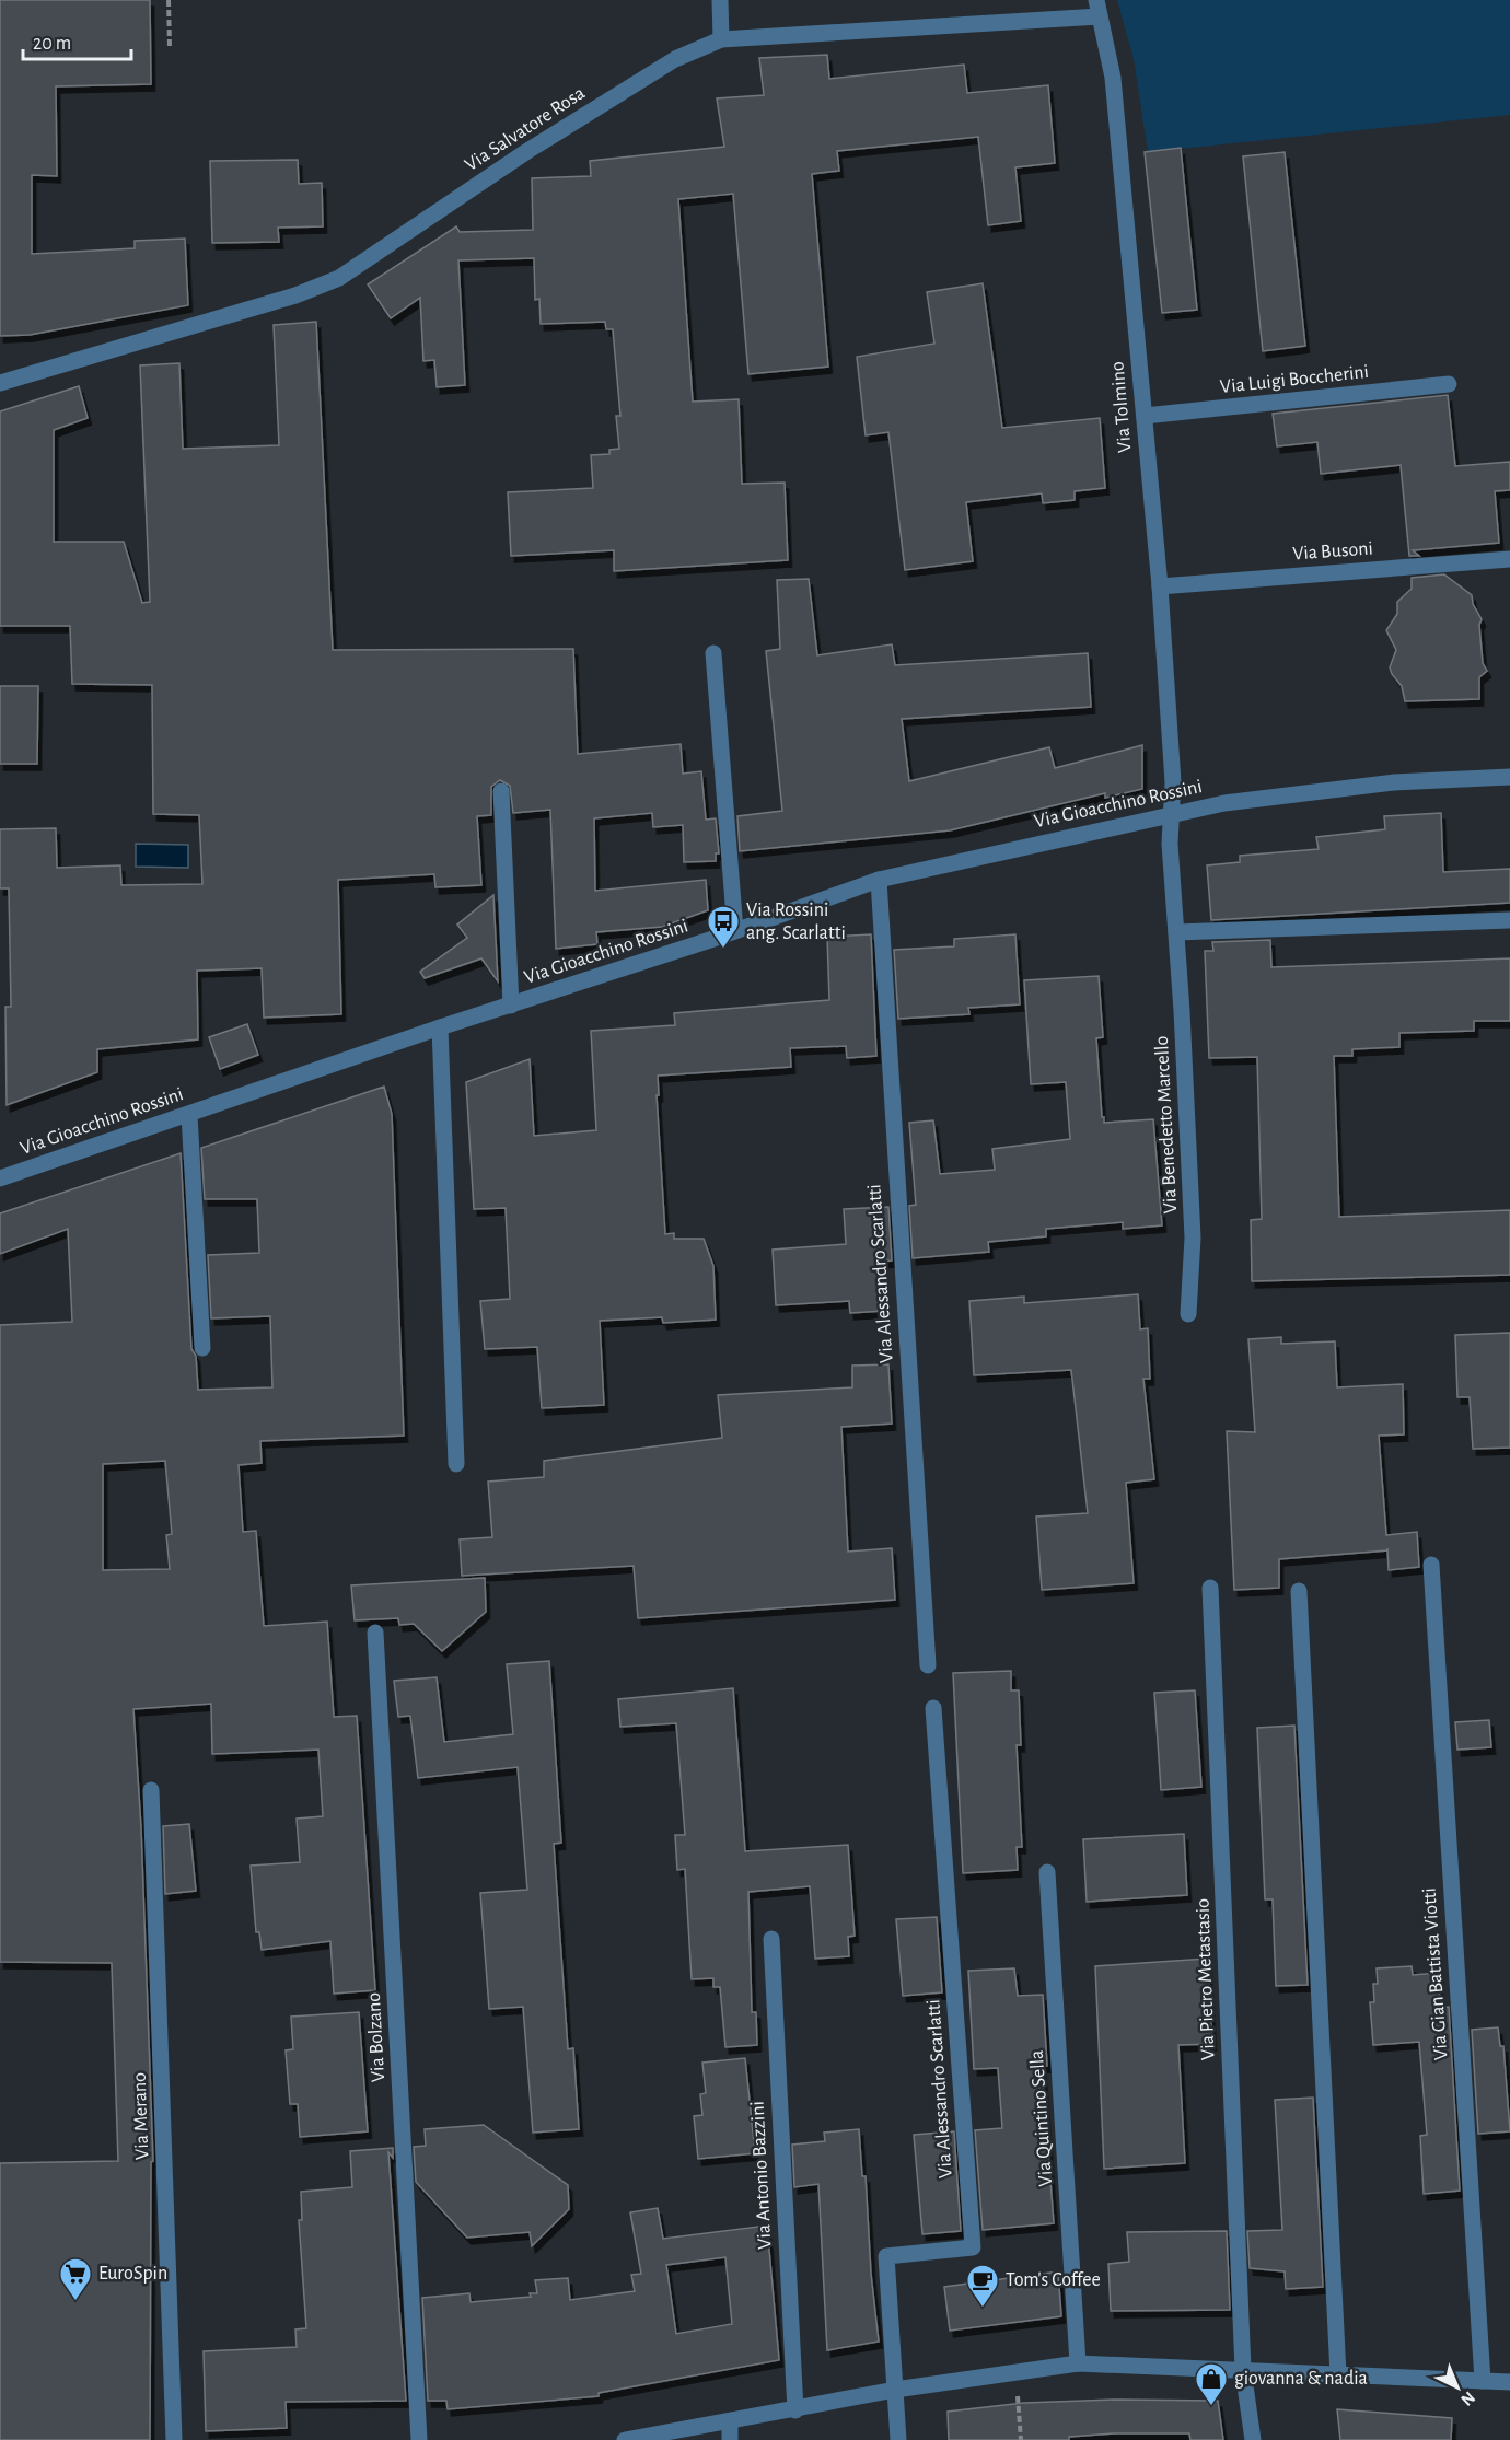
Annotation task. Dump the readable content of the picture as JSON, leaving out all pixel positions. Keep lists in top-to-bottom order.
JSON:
{
  "streets": {
    "street": [
      "Via Salvatore Rosa",
      "Via Luigi Boccherini",
      "Via Tolmino",
      "Via Busoni",
      "Via Gioacchino Rossini",
      "Via Benedetto Marcello",
      "Via Alessandro Scarlatti",
      "Via Gian Battista Viotti",
      "Via Pietro Metastasio",
      "Via Bolzano",
      "Via Merano",
      "Via Quintino Sella",
      "Via Antonio Bazzini"
    ]
  },
  "crossings": [
    ["Via Salvatore Rosa", "Via Tolmino"],
    ["Via Luigi Boccherini", "Via Tolmino"],
    ["Via Tolmino", "Via Busoni"],
    ["Via Tolmino", "Via Gioacchino Rossini"],
    ["Via Tolmino", "Via Benedetto Marcello"],
    ["Via Gioacchino Rossini", "Via Benedetto Marcello"],
    ["Via Gioacchino Rossini", "Via Alessandro Scarlatti"]
  ],
  "places": {
    "bus stop": ["Via Rossini ang. Scarlatti"],
    "supermarket": ["EuroSpin"],
    "cafe": ["Tom's Coffee"],
    "shop": ["giovanna & nadia"]
  },
  "scale_bar": "20 m",
  "north": "bottom right"
}
